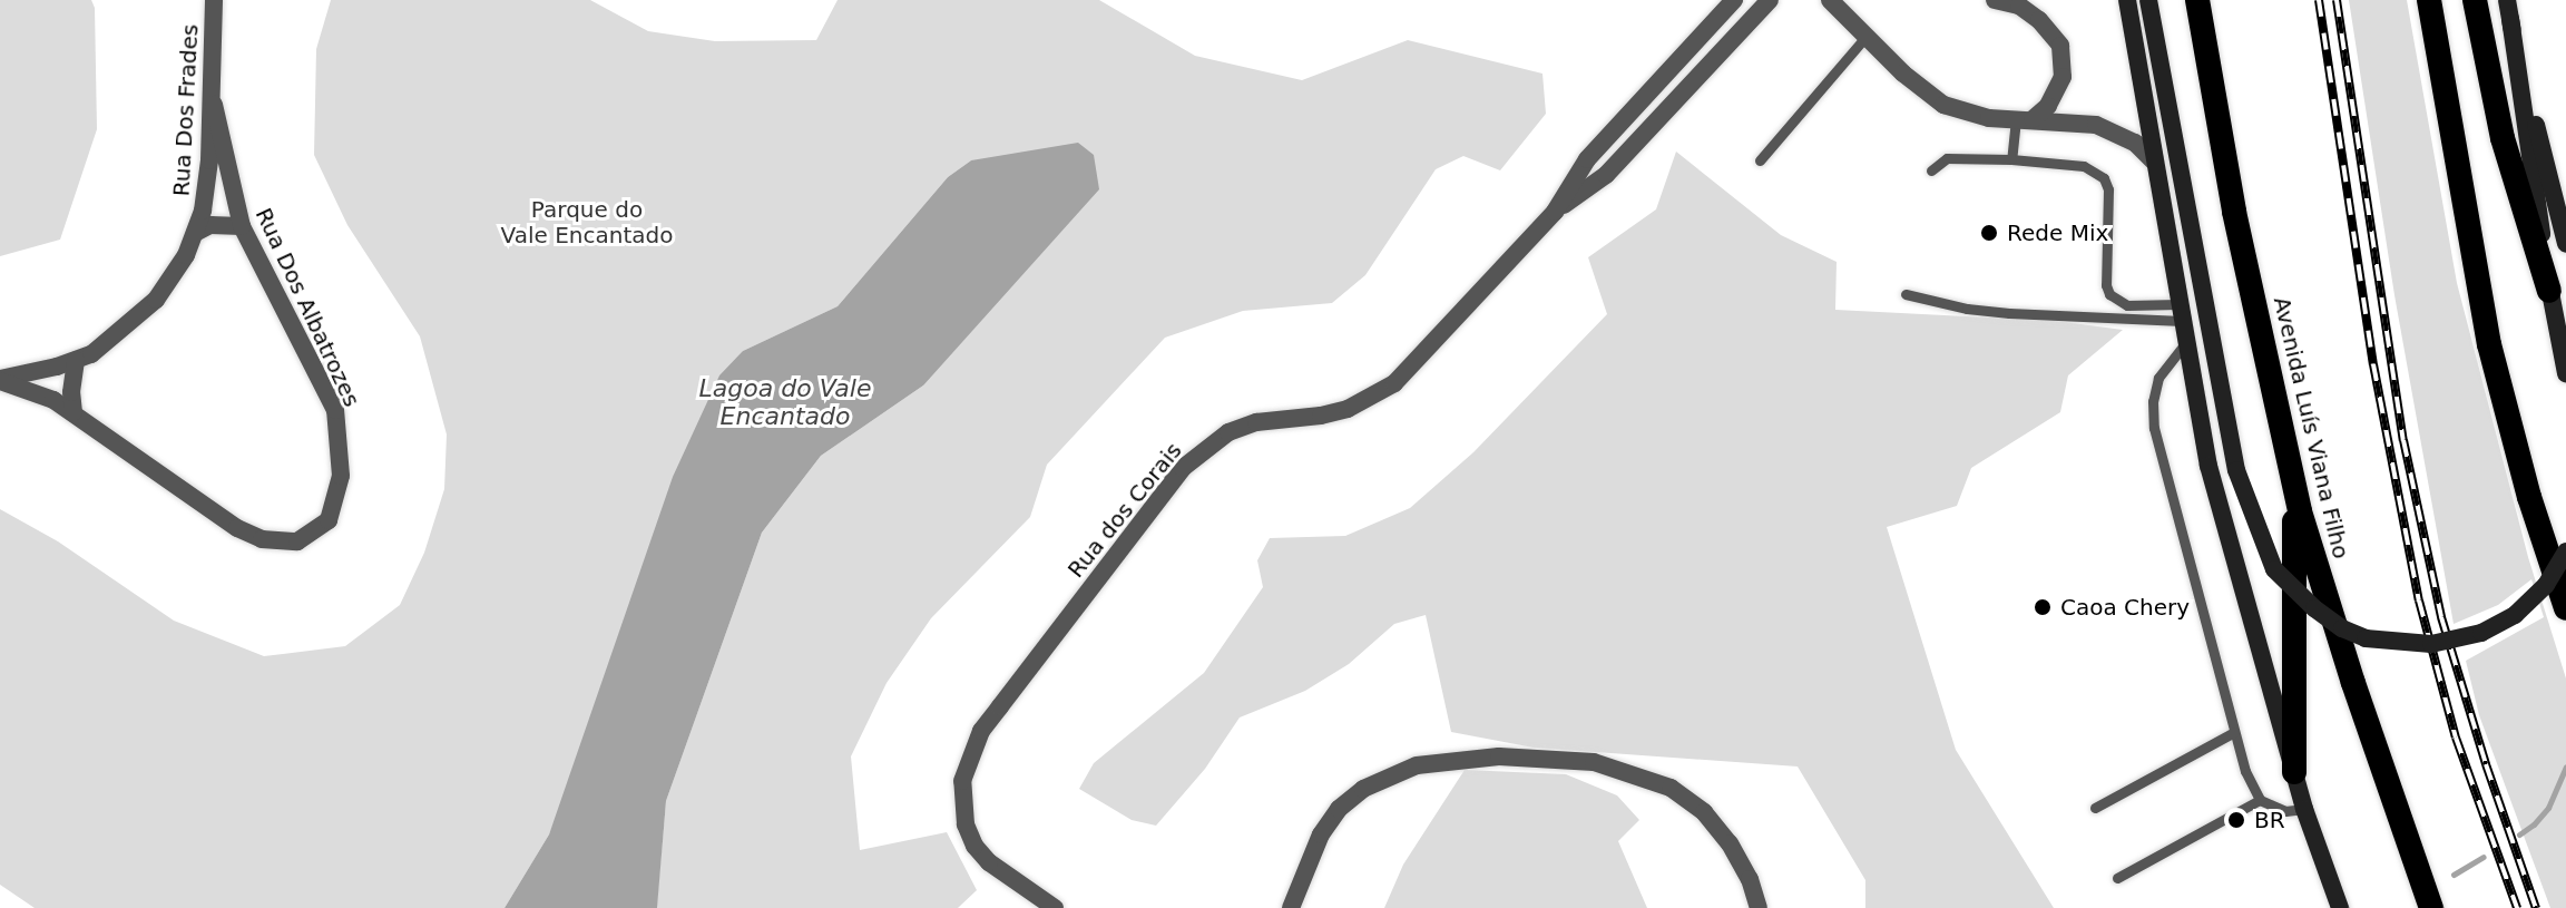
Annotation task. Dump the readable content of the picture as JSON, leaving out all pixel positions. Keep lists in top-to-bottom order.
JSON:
{
  "streets": {
    "highway": ["Avenida Luís Viana Filho"],
    "street": ["Rua Dos Frades", "Rua Dos Albatrozes", "Rua dos Corais"]
  },
  "crossings": [
    ["Rua Dos Frades", "Rua Dos Albatrozes"]
  ],
  "water": ["Lagoa do Vale Encantado"],
  "parks": ["Parque do Vale Encantado"],
  "places": ["Rede Mix", "Caoa Chery", "BR"]
}
